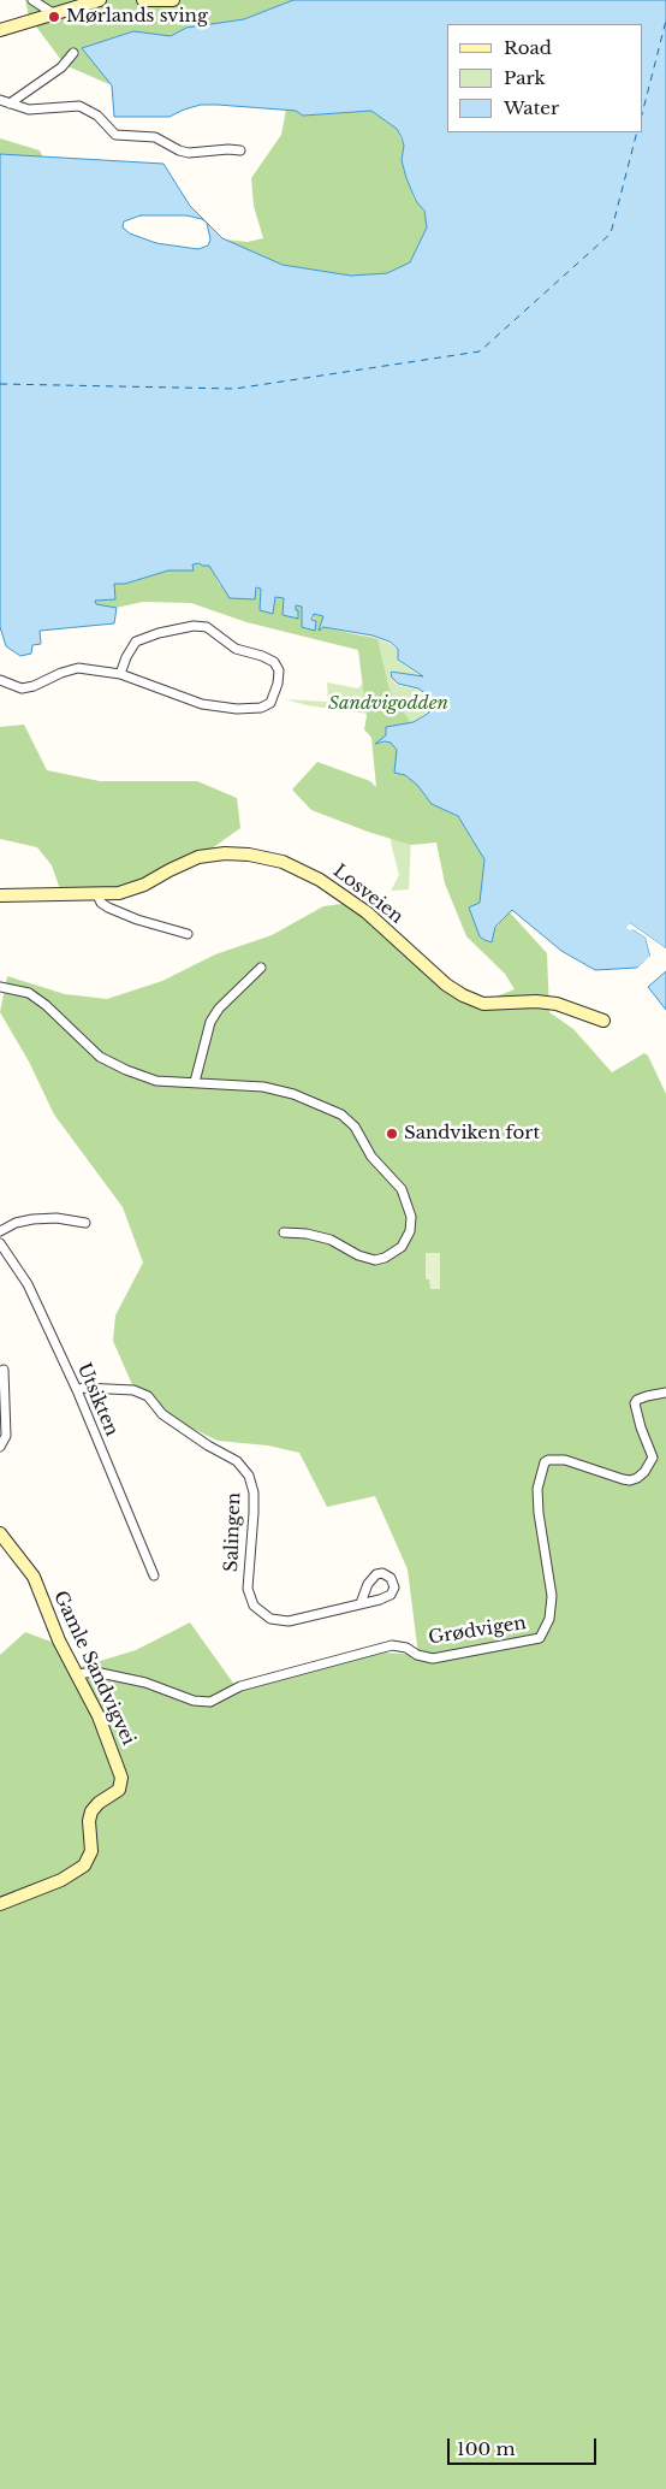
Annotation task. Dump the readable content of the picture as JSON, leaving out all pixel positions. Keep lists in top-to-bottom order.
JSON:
{
  "streets": {
    "street": [
      "Losveien",
      "Utsikten",
      "Salingen",
      "Grødvigen",
      "Gamle Sandvigvei"
    ]
  },
  "crossings": [
    ["Utsikten", "Salingen"],
    ["Grødvigen", "Gamle Sandvigvei"]
  ],
  "parks": ["Sandvigodden"],
  "places": ["Mørlands sving", "Sandviken fort"],
  "legend": ["Road", "Park", "Water"],
  "scale_bar": "100 m"
}
